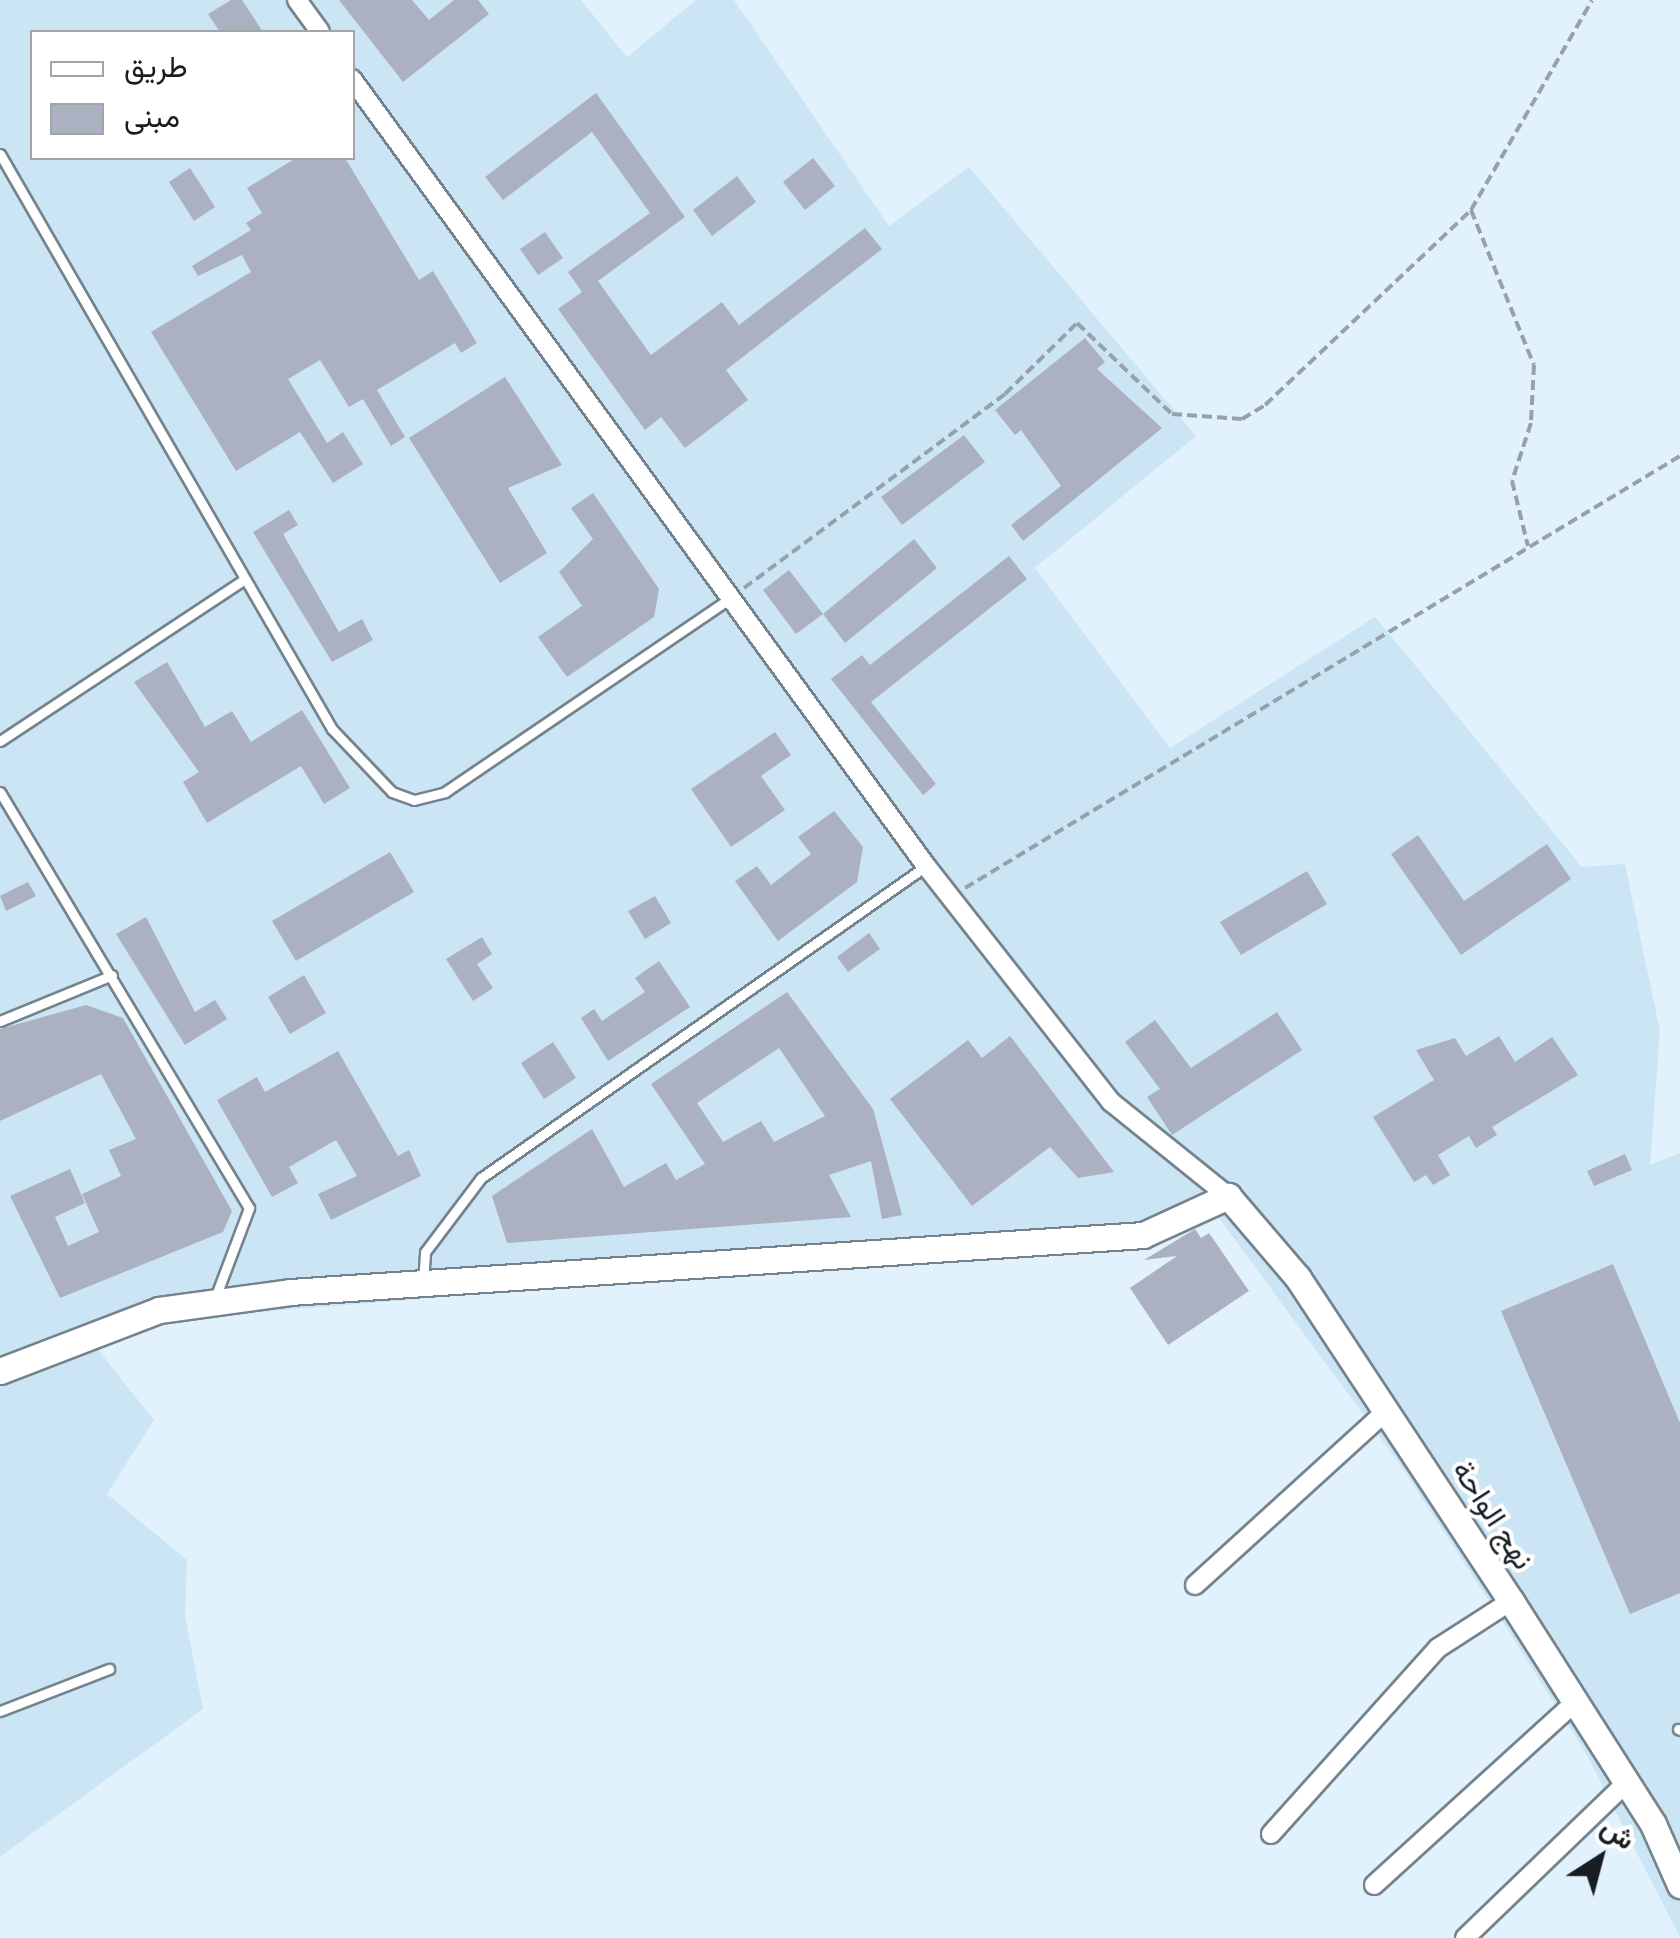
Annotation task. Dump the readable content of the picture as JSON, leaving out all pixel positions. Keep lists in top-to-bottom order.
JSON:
{
  "streets": {
    "street": ["نهج الواحة"]
  },
  "legend": ["طريق", "مبنى"],
  "north": "top right"
}
